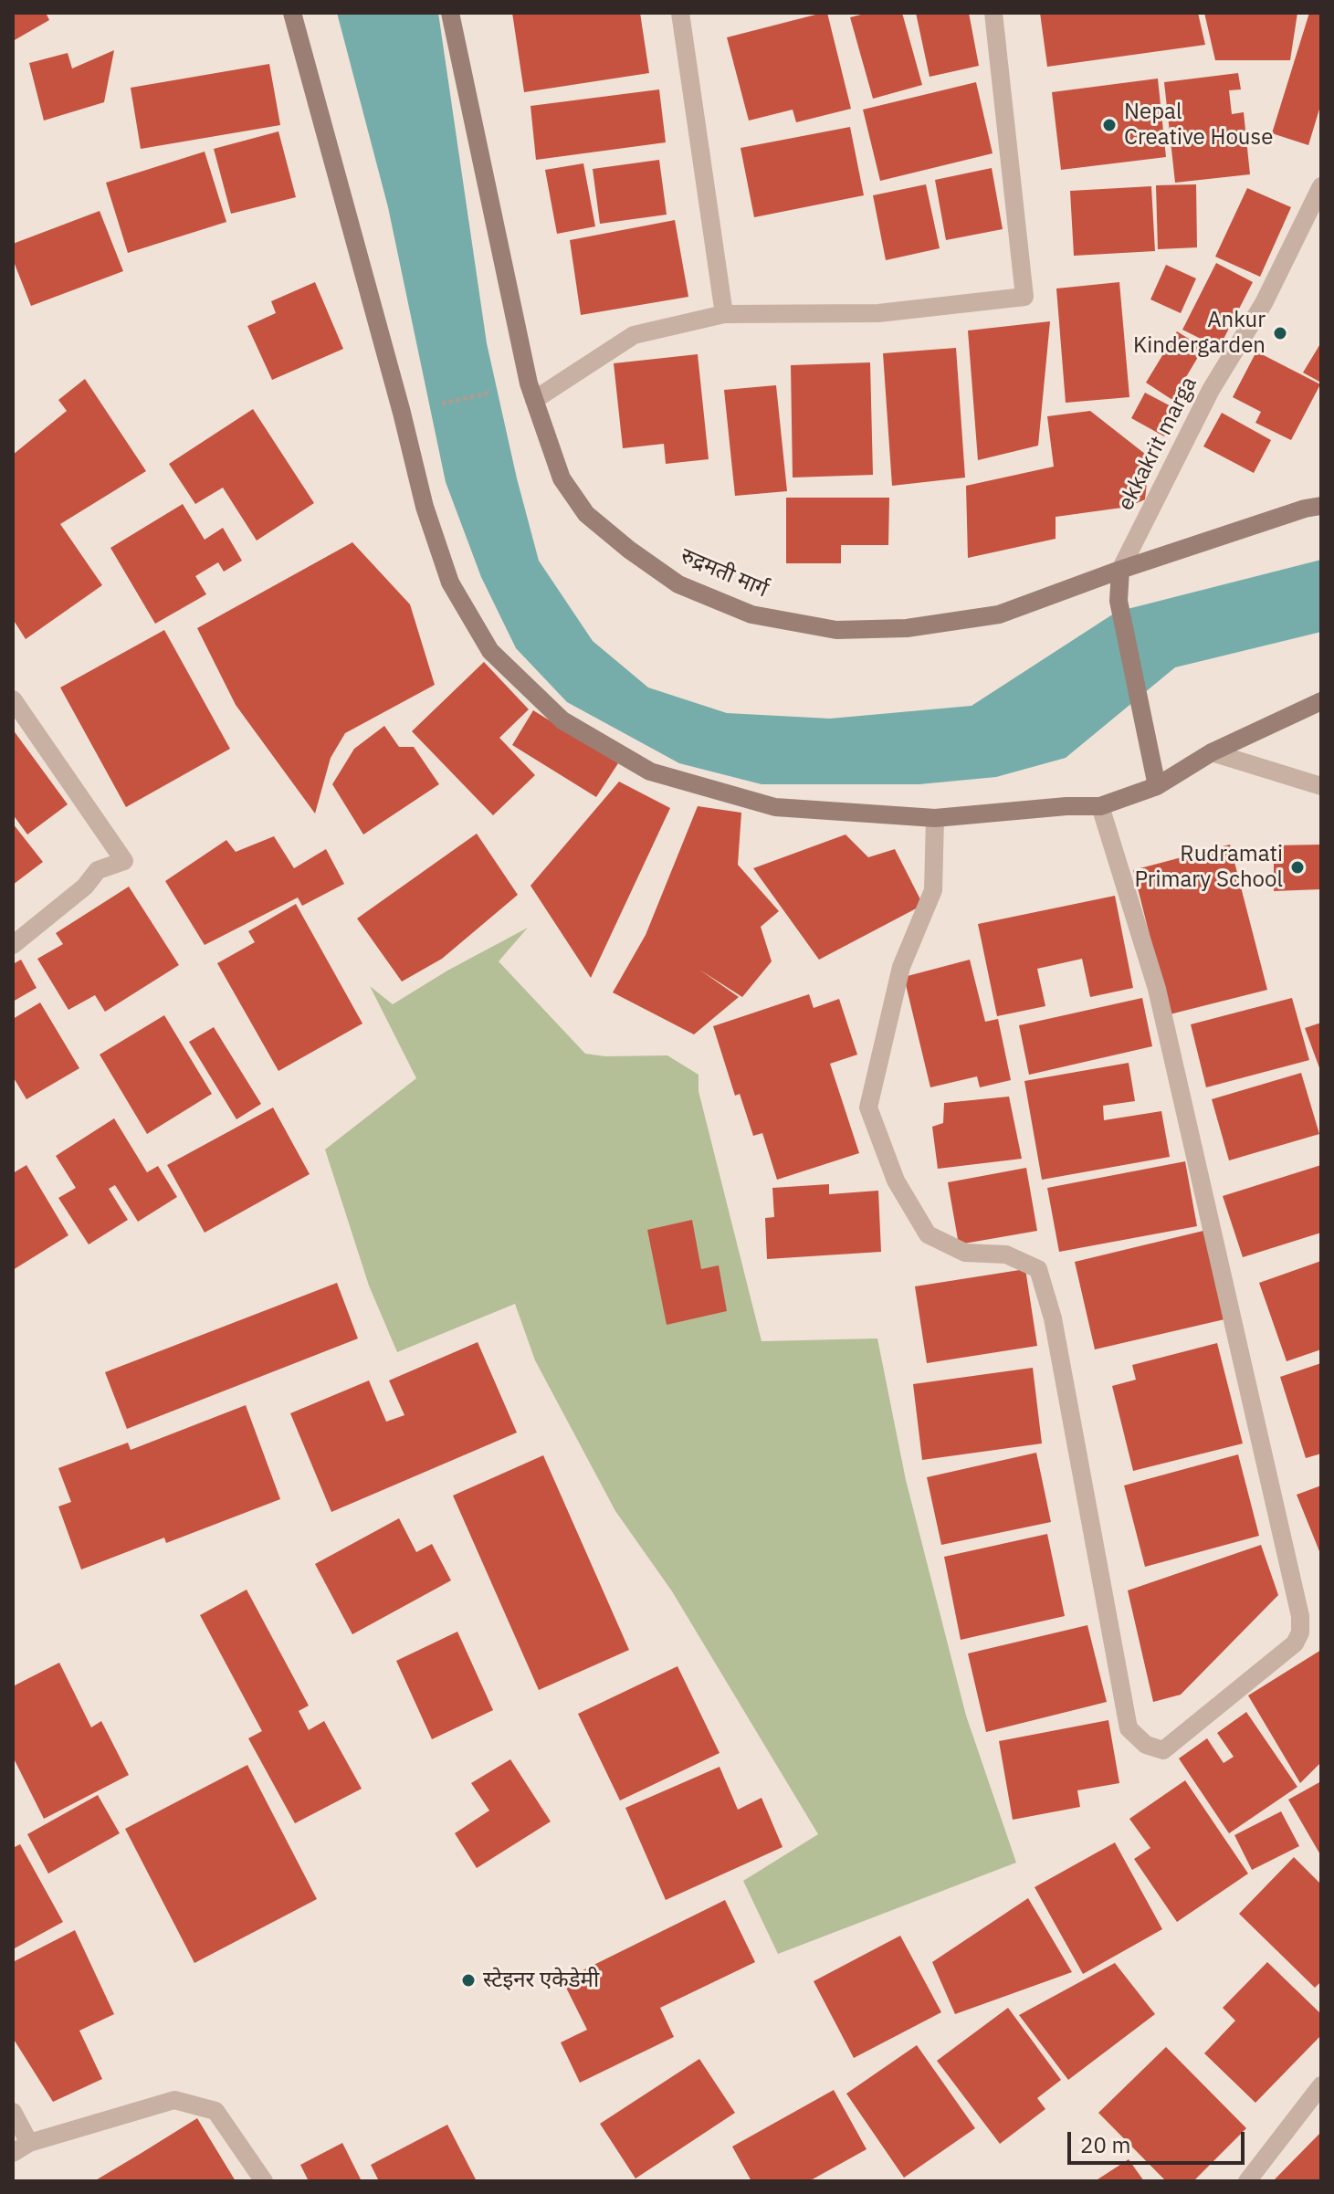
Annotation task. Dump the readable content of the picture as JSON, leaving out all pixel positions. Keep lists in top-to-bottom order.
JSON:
{
  "streets": {
    "street": ["ekkakrit marga", "रुद्रमती मार्ग"]
  },
  "crossings": [
    ["ekkakrit marga", "रुद्रमती मार्ग"]
  ],
  "places": [
    "Nepal Creative House",
    "Ankur Kindergarden",
    "Rudramati Primary School",
    "स्टेइनर एकेडेमी"
  ],
  "scale_bar": "20 m"
}
